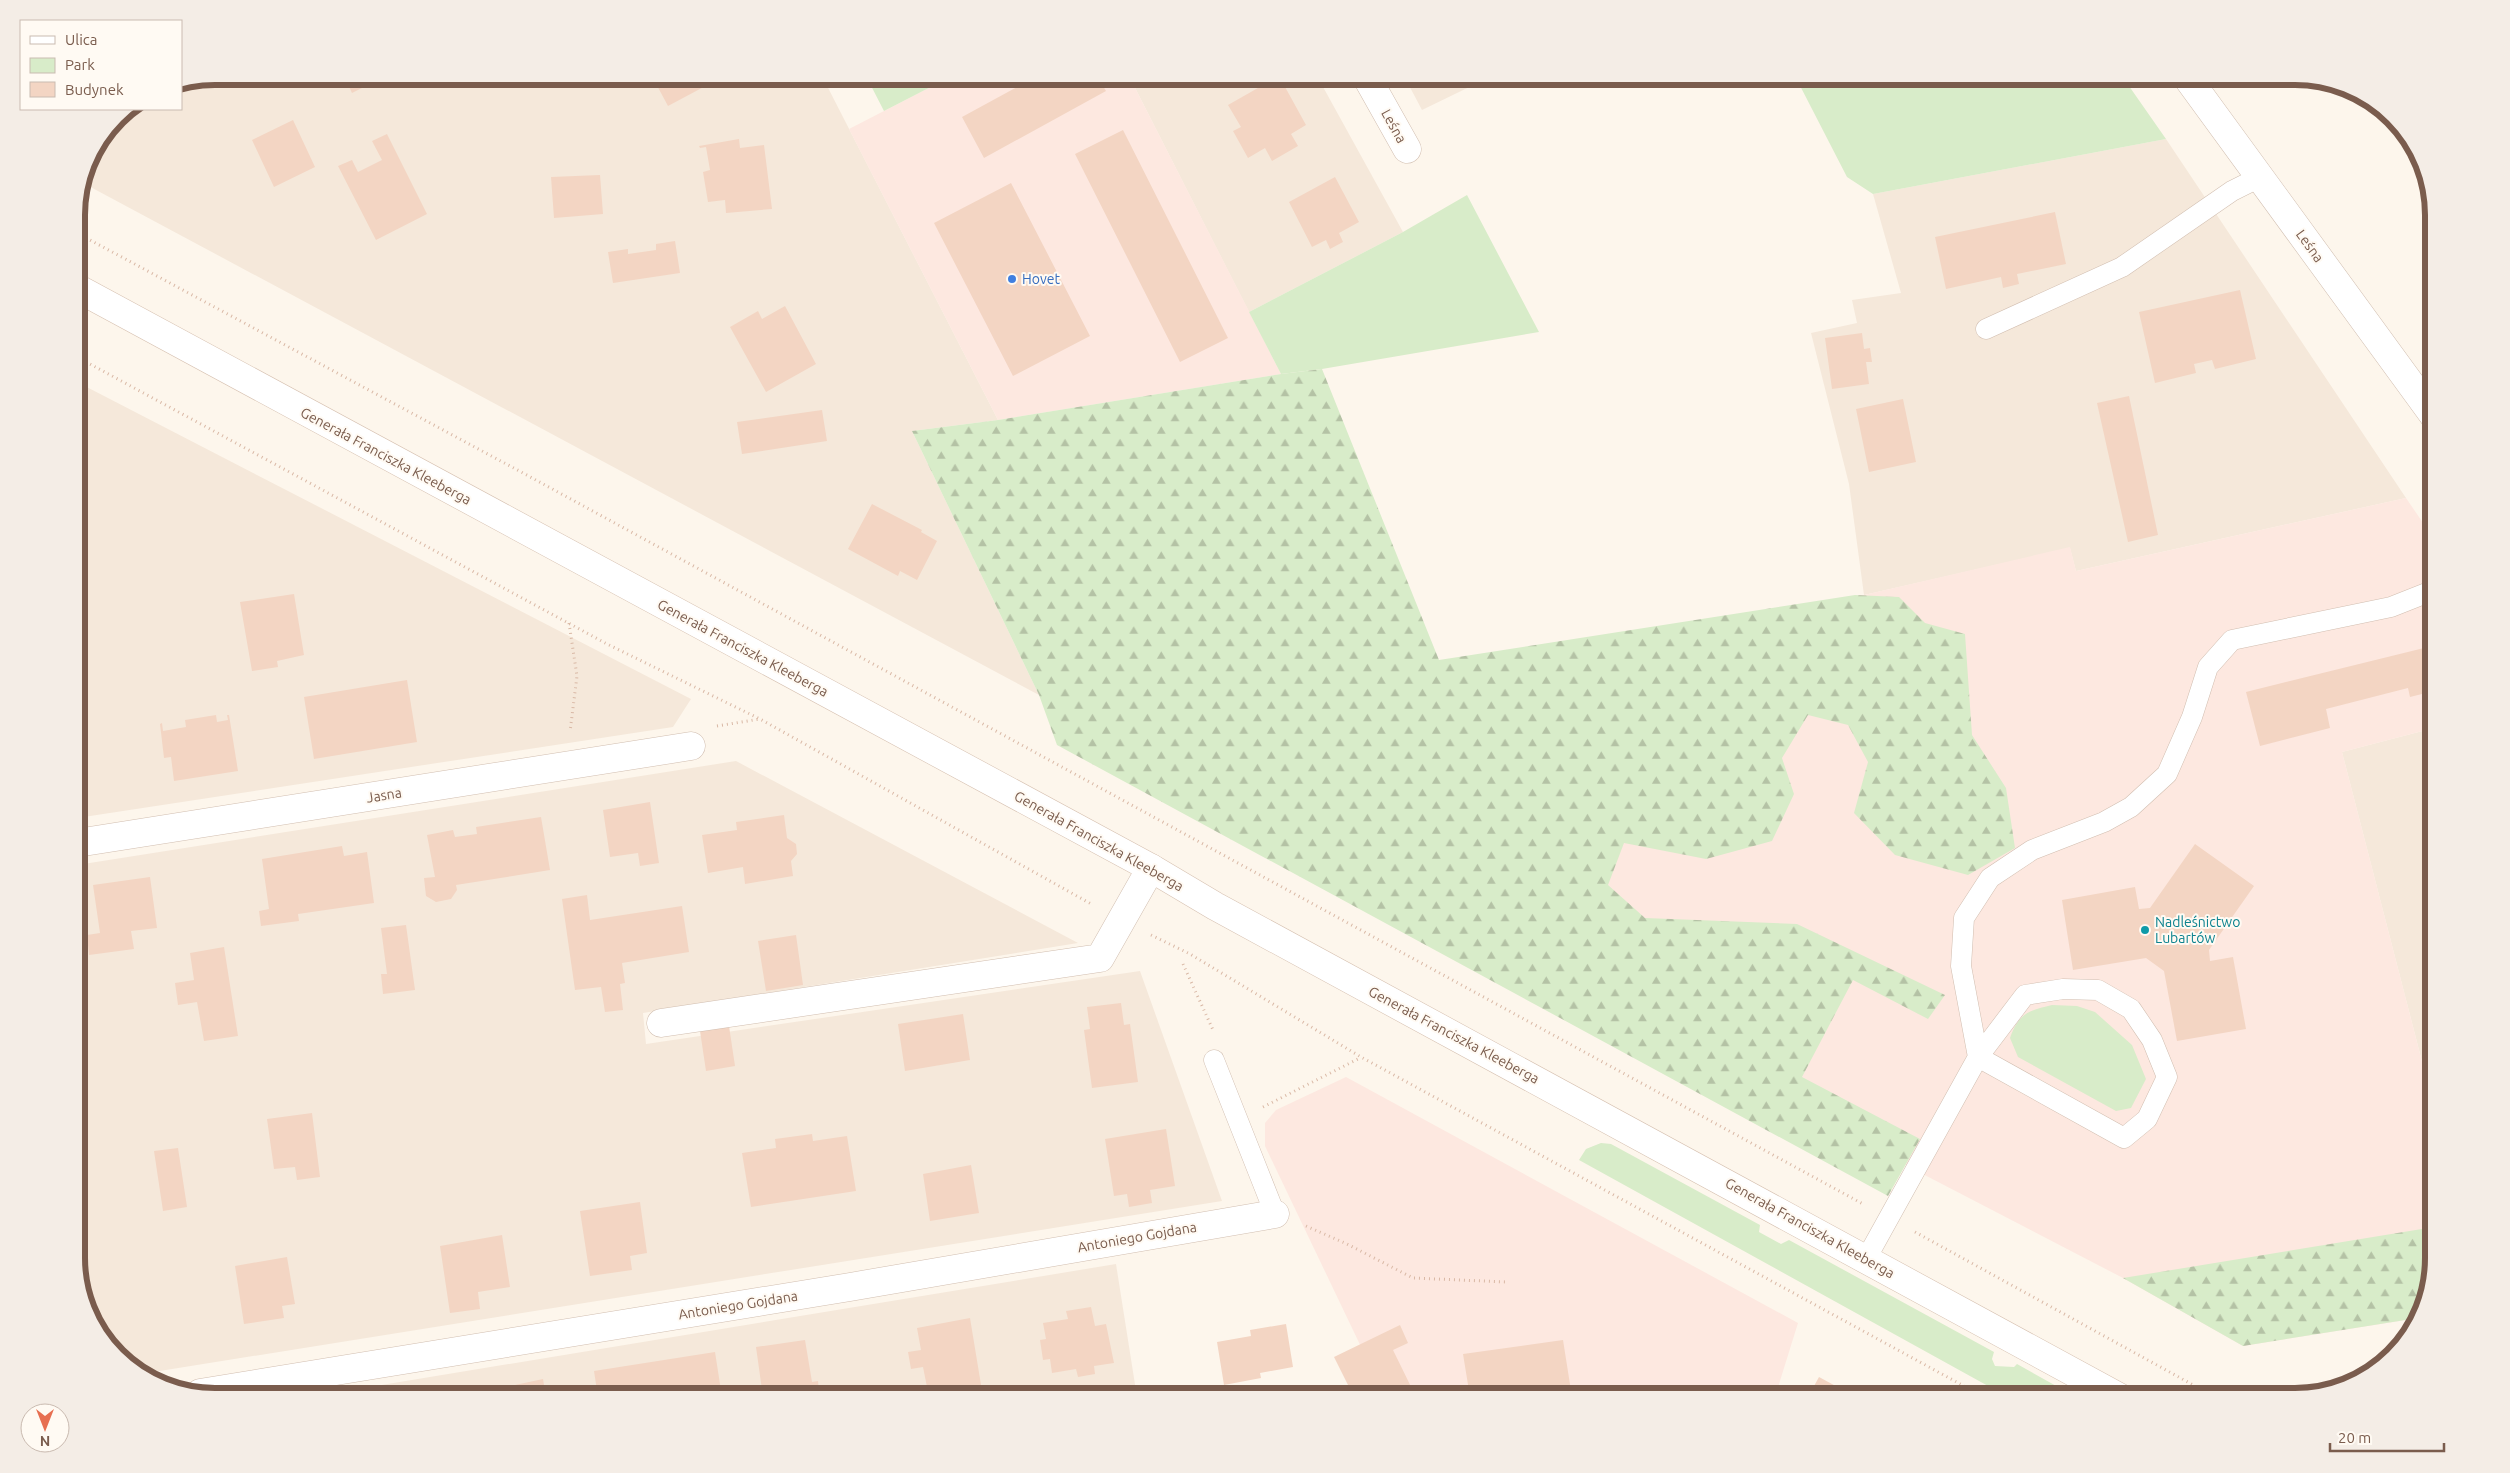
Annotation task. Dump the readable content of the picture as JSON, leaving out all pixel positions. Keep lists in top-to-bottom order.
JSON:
{
  "streets": {
    "street": [
      "Leśna",
      "Generała Franciszka Kleeberga",
      "Jasna",
      "Antoniego Gojdana"
    ]
  },
  "places": ["Hovet", "Nadleśnictwo Lubartów"],
  "legend": ["Ulica", "Park", "Budynek"],
  "scale_bar": "20 m",
  "north": "bottom"
}
